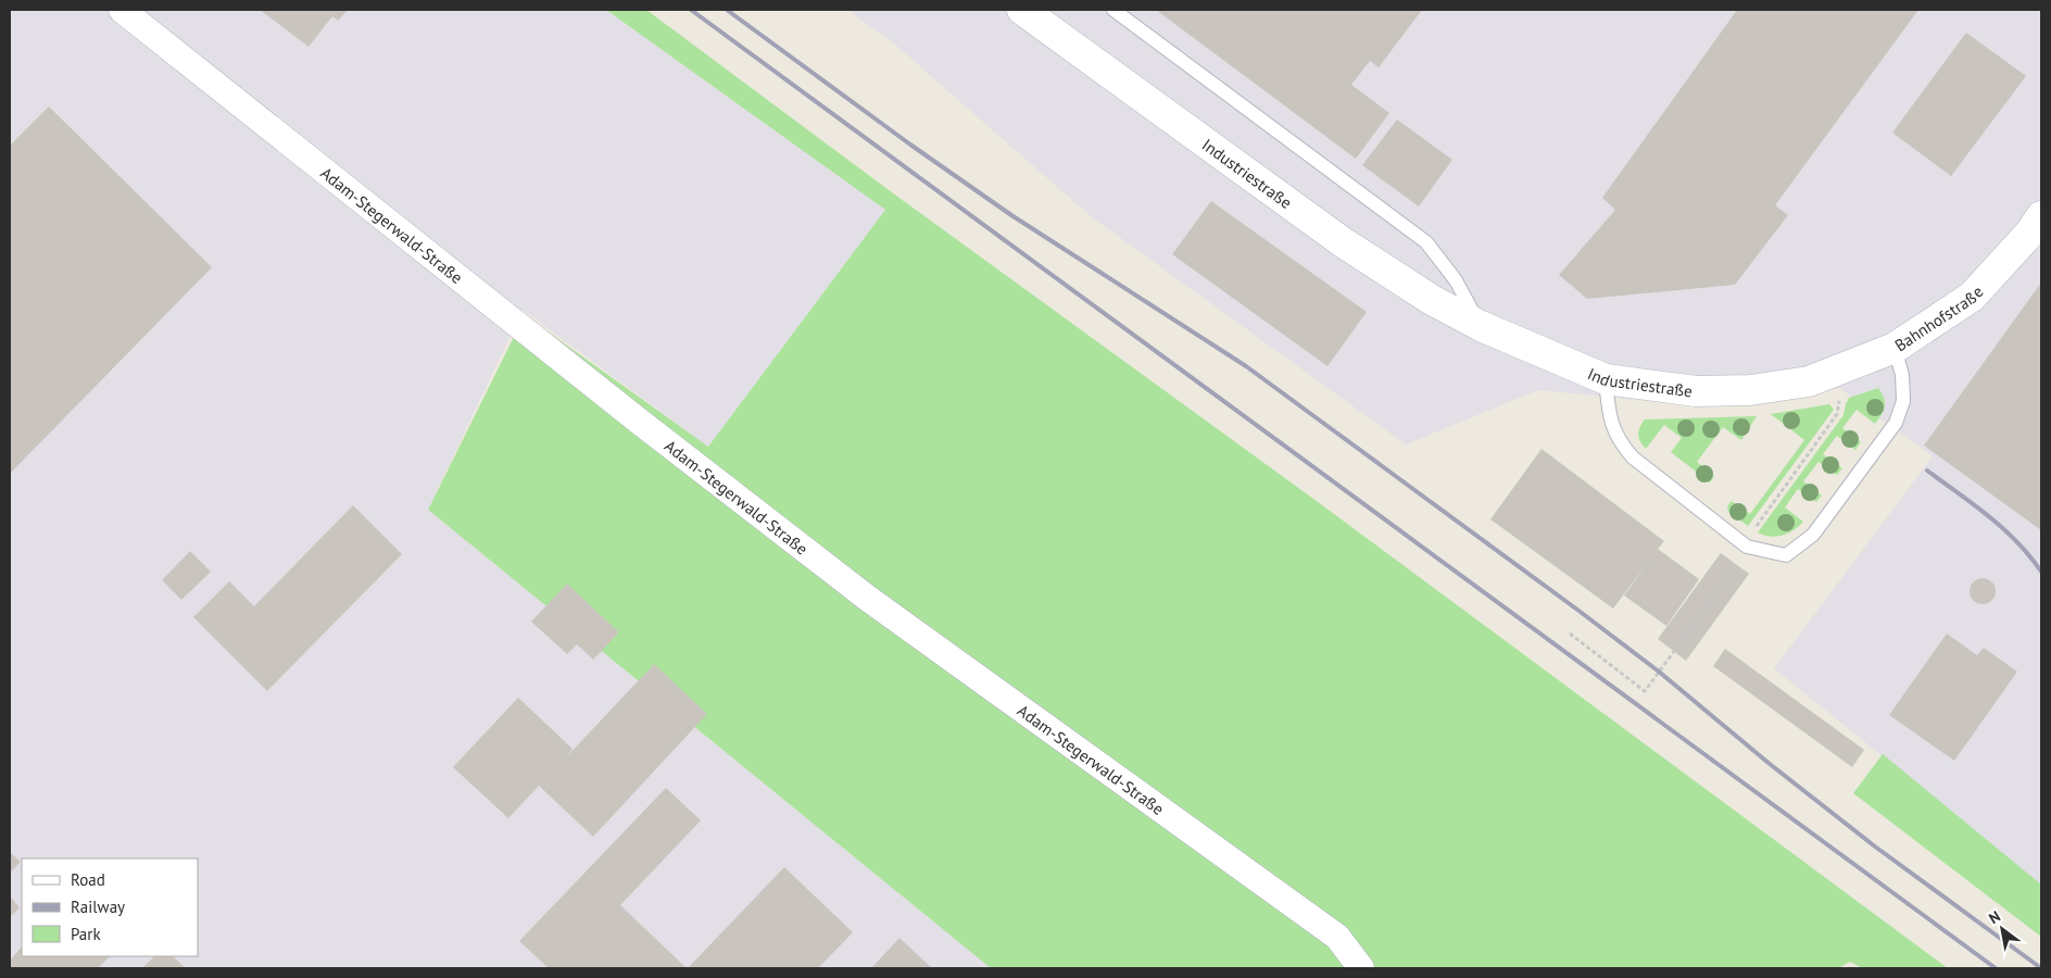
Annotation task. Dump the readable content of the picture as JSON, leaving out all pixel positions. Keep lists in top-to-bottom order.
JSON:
{
  "streets": {
    "street": ["Industriestraße", "Adam-Stegerwald-Straße", "Bahnhofstraße"]
  },
  "crossings": [
    ["Industriestraße", "Bahnhofstraße"]
  ],
  "legend": ["Road", "Railway", "Park"],
  "north": "top left"
}
